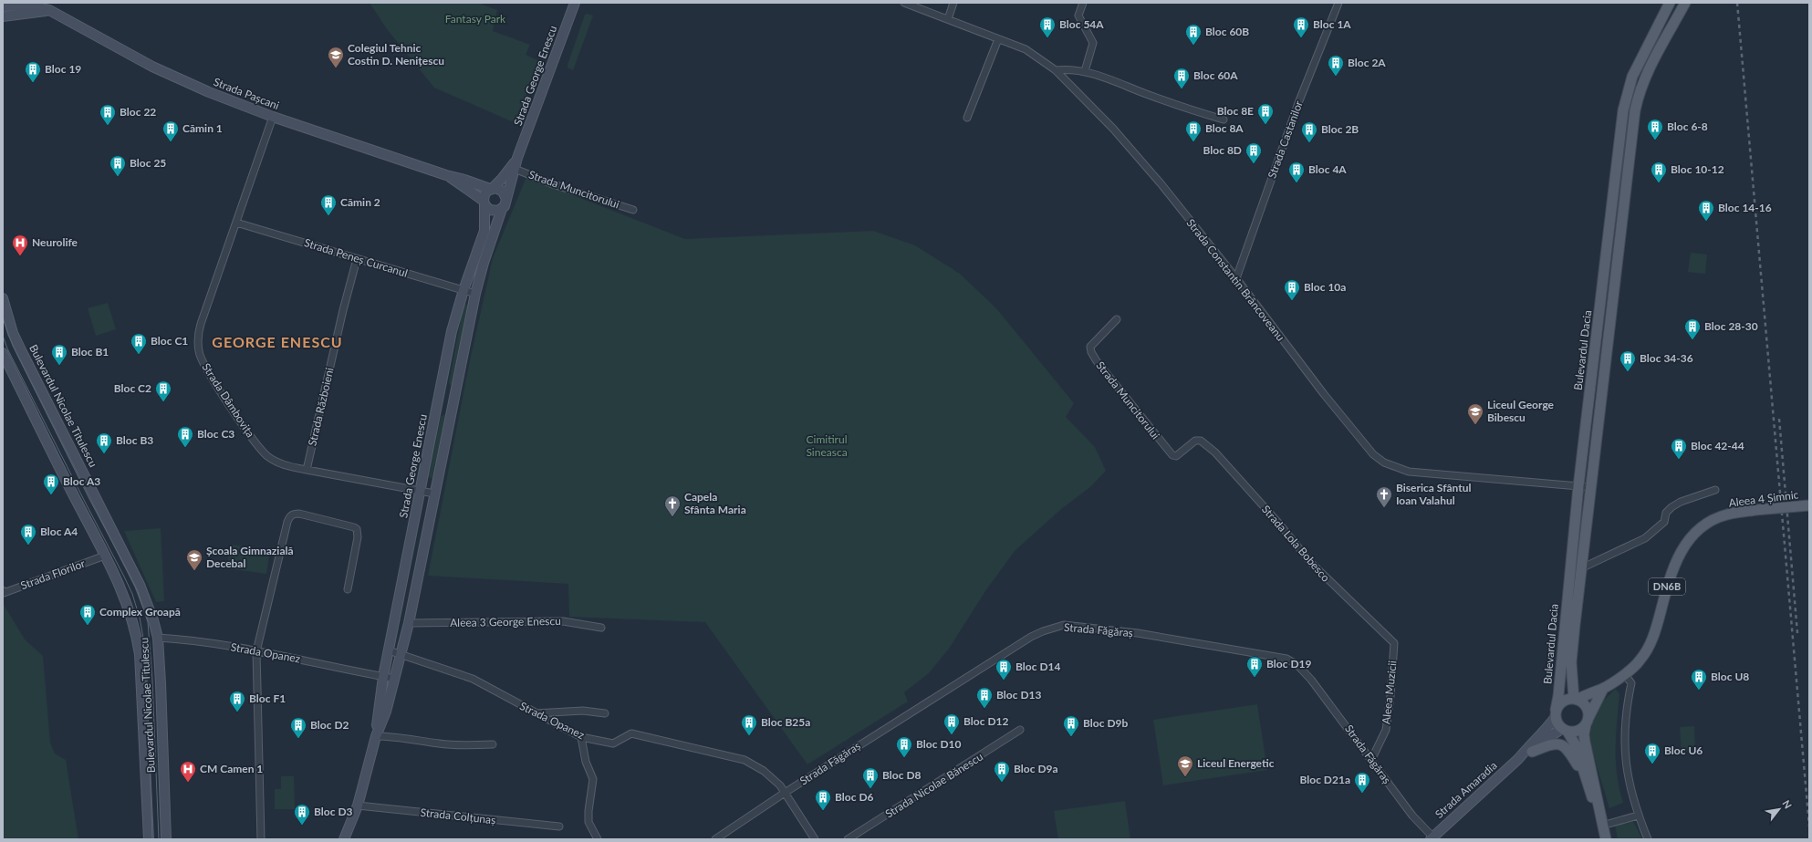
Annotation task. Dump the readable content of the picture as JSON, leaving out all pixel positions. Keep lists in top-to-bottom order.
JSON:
{
  "streets": {
    "main road": ["Bulevardul Dacia", "Aleea 4 Șimnic", "DN6B"],
    "street": [
      "Strada George Enescu",
      "Strada Pașcani",
      "Strada Castanilor",
      "Strada Muncitorului",
      "Strada Peneș Curcanul",
      "Strada Constantin Brâncoveanu",
      "Strada Dâmbovița",
      "Bulevardul Nicolae Titulescu",
      "Strada Războieni",
      "Strada Lola Bobesco",
      "Strada Florilor",
      "Aleea 3 George Enescu",
      "Strada Făgăraș",
      "Strada Opanez",
      "Aleea Muzicii",
      "Strada Nicolae Bănescu",
      "Strada Amaradia",
      "Strada Colțunaș"
    ]
  },
  "crossings": [
    ["Strada George Enescu", "Strada Pașcani"],
    ["Strada George Enescu", "Strada Muncitorului"],
    ["Strada George Enescu", "Strada Peneș Curcanul"],
    ["Strada George Enescu", "Strada Dâmbovița"],
    ["Strada George Enescu", "Aleea 3 George Enescu"],
    ["Strada George Enescu", "Strada Opanez"],
    ["Strada George Enescu", "Strada Colțunaș"],
    ["Strada Pașcani", "Strada Dâmbovița"],
    ["Strada Castanilor", "Strada Constantin Brâncoveanu"],
    ["Strada Muncitorului", "Strada Lola Bobesco"],
    ["Strada Peneș Curcanul", "Strada Dâmbovița"],
    ["Strada Peneș Curcanul", "Strada Războieni"],
    ["Strada Constantin Brâncoveanu", "Bulevardul Dacia"],
    ["Bulevardul Dacia", "Aleea 4 Șimnic"],
    ["Bulevardul Dacia", "Strada Amaradia"],
    ["Strada Dâmbovița", "Strada Războieni"],
    ["Bulevardul Nicolae Titulescu", "Strada Florilor"],
    ["Bulevardul Nicolae Titulescu", "Strada Opanez"],
    ["Aleea 4 Șimnic", "Strada Amaradia"],
    ["Strada Lola Bobesco", "Aleea Muzicii"],
    ["Strada Făgăraș", "Strada Opanez"],
    ["Strada Făgăraș", "Aleea Muzicii"],
    ["Strada Făgăraș", "Strada Amaradia"]
  ],
  "districts": ["GEORGE ENESCU"],
  "parks": ["Fantasy Park", "Cimitirul Sineasca"],
  "places": {
    "building": [
      "Bloc 54A",
      "Bloc 1A",
      "Bloc 60B",
      "Bloc 2A",
      "Bloc 19",
      "Bloc 60A",
      "Bloc 8E",
      "Bloc 22",
      "Bloc 6-8",
      "Cămin 1",
      "Bloc 8A",
      "Bloc 2B",
      "Bloc 8D",
      "Bloc 25",
      "Bloc 4A",
      "Bloc 10-12",
      "Cămin 2",
      "Bloc 14-16",
      "Bloc 10a",
      "Bloc 28-30",
      "Bloc C1",
      "Bloc B1",
      "Bloc 34-36",
      "Bloc C2",
      "Bloc C3",
      "Bloc B3",
      "Bloc 42-44",
      "Bloc A3",
      "Bloc A4",
      "Complex Groapă",
      "Bloc D19",
      "Bloc D14",
      "Bloc U8",
      "Bloc D13",
      "Bloc F1",
      "Bloc D12",
      "Bloc B25a",
      "Bloc D9b",
      "Bloc D2",
      "Bloc D10",
      "Bloc U6",
      "Bloc D9a",
      "Bloc D8",
      "Bloc D21a",
      "Bloc D6",
      "Bloc D3"
    ],
    "school or university": [
      "Colegiul Tehnic Costin D. Nenițescu",
      "Liceul George Bibescu",
      "Școala Gimnazială Decebal",
      "Liceul Energetic"
    ],
    "hospital": ["Neurolife", "CM Camen 1"],
    "church": ["Biserica Sfântul Ioan Valahul", "Capela Sfânta Maria"]
  },
  "north": "top right"
}
